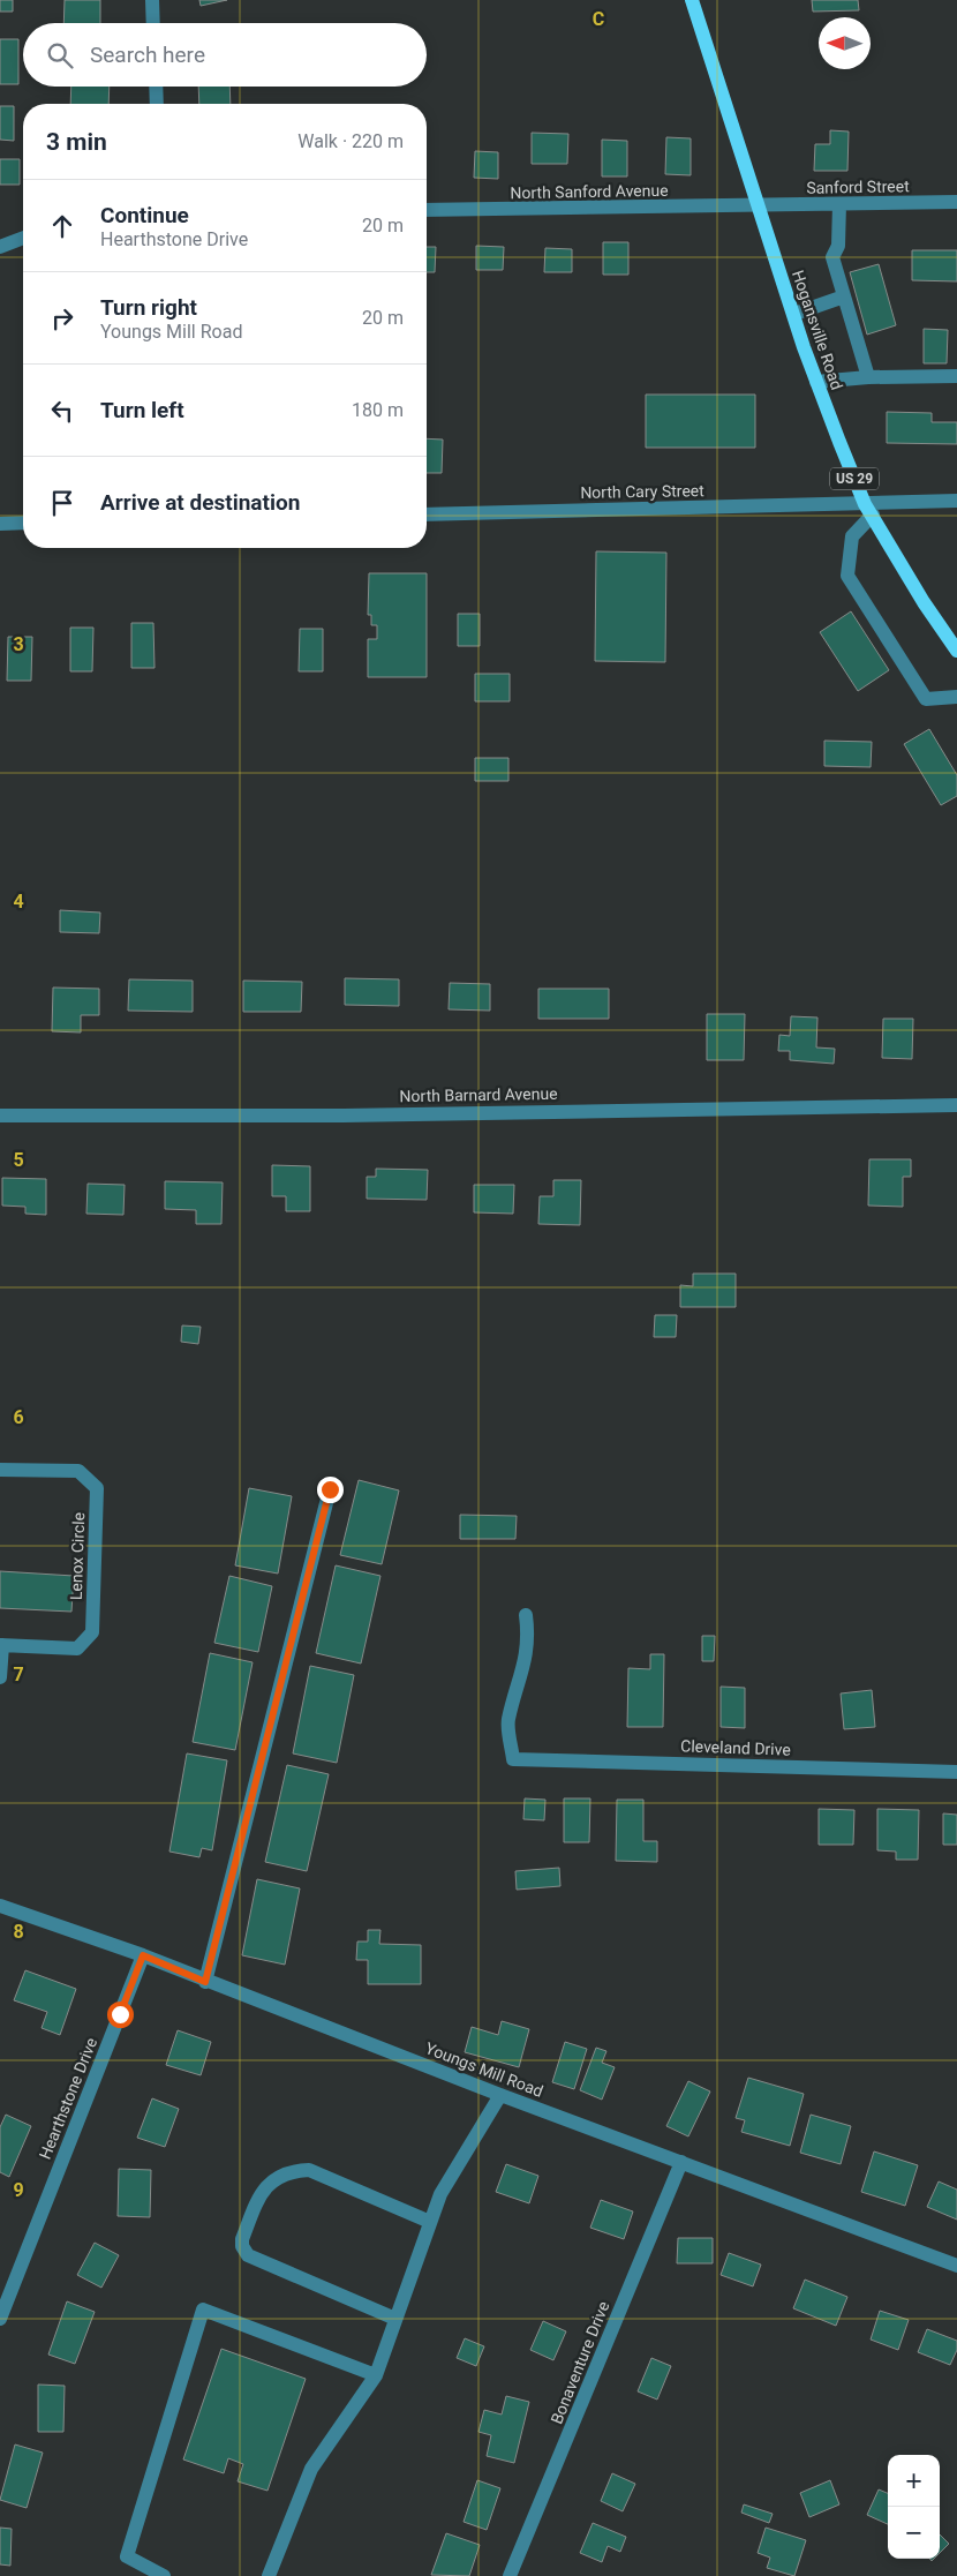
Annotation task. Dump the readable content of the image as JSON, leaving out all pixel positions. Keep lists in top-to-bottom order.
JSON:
{
  "streets": {
    "main road": ["Hogansville Road", "US 29"],
    "street": [
      "Sanford Street",
      "North Sanford Avenue",
      "North Cary Street",
      "North Barnard Avenue",
      "Lenox Circle",
      "Cleveland Drive",
      "Youngs Mill Road",
      "Hearthstone Drive",
      "Bonaventure Drive"
    ]
  },
  "crossings": [
    ["Sanford Street", "North Sanford Avenue"],
    ["Sanford Street", "Hogansville Road"],
    ["North Sanford Avenue", "Hogansville Road"],
    ["Hogansville Road", "North Cary Street"],
    ["Youngs Mill Road", "Hearthstone Drive"],
    ["Youngs Mill Road", "Bonaventure Drive"]
  ],
  "north": "left",
  "page": {
    "search": "Search here",
    "heading": ["3 min", "Walk · 220 m"],
    "list": [
      ["Continue", "Hearthstone Drive", "20 m"],
      ["Turn right", "Youngs Mill Road", "20 m"],
      ["Turn left", "180 m"],
      "Arrive at destination"
    ],
    "map_buttons": ["+", "−"]
  },
  "grid": {
    "columns": ["C"],
    "rows": [
      "3",
      "4",
      "5",
      "6",
      "7",
      "8",
      "9"
    ]
  }
}
